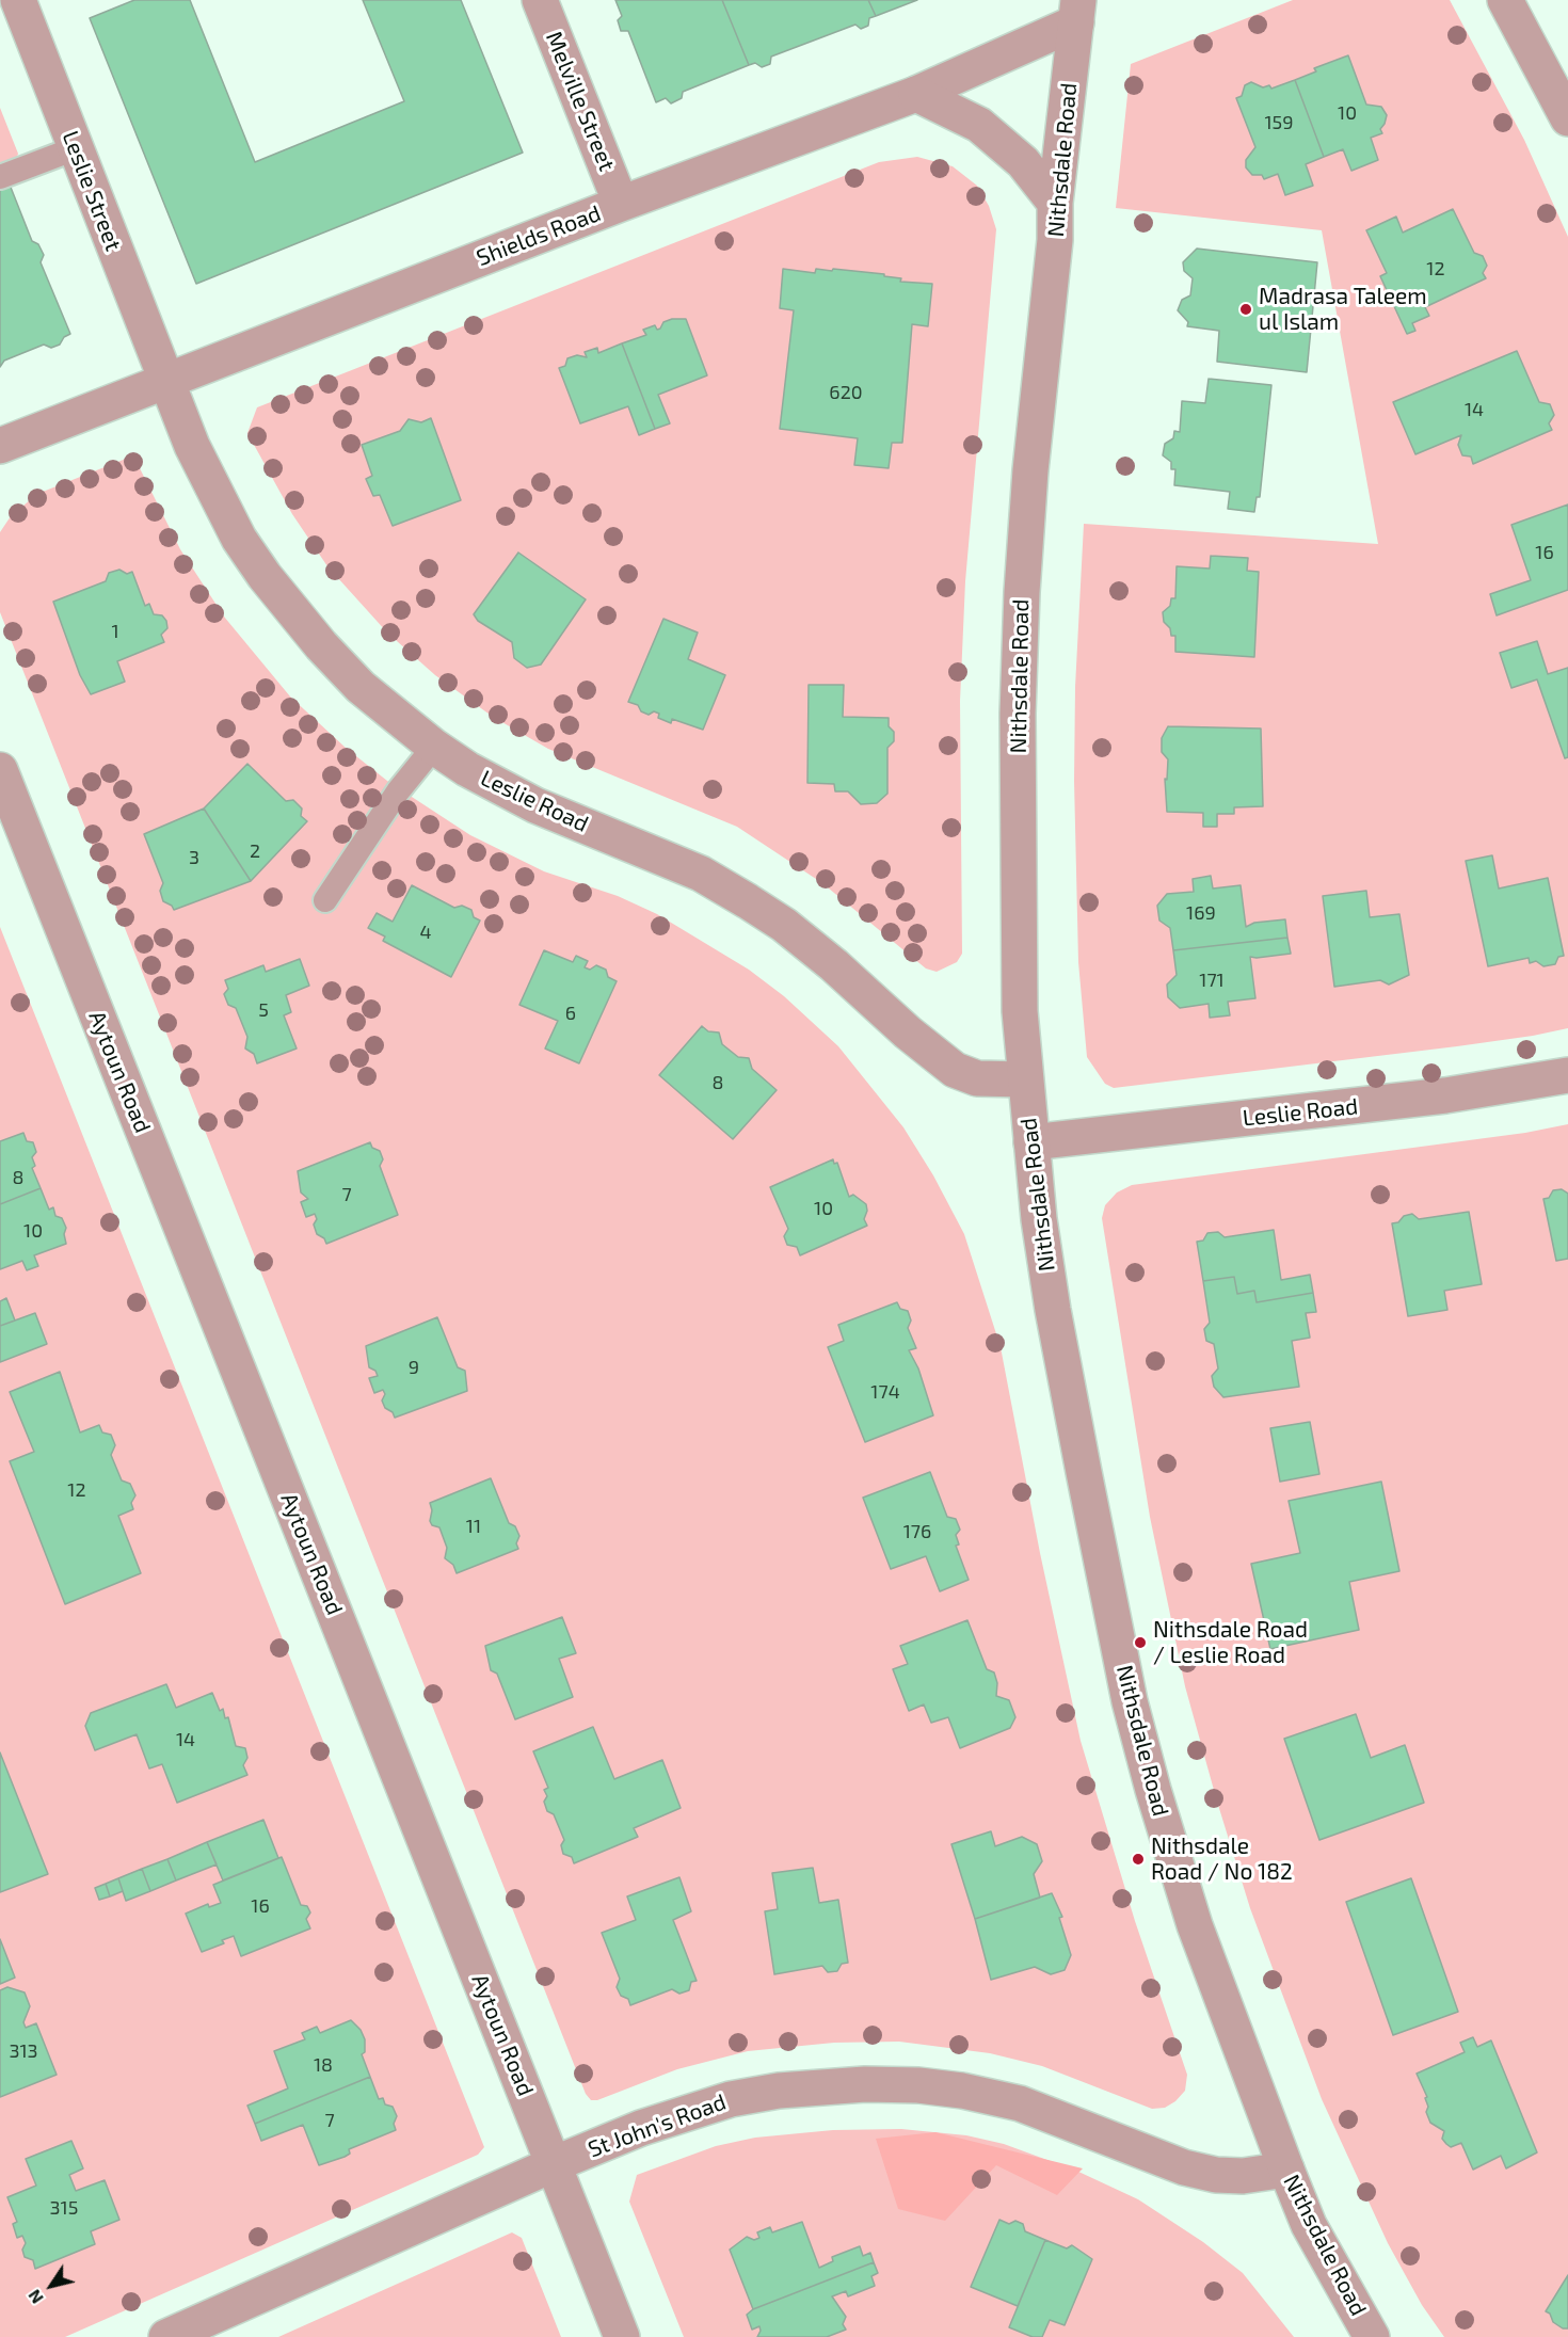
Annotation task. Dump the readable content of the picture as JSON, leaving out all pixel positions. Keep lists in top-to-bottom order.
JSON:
{
  "streets": {
    "street": [
      "Melville Street",
      "Nithsdale Road",
      "Leslie Street",
      "Shields Road",
      "Leslie Road",
      "Aytoun Road",
      "St John's Road"
    ]
  },
  "crossings": [
    ["Melville Street", "Shields Road"],
    ["Nithsdale Road", "Shields Road"],
    ["Nithsdale Road", "Leslie Road"],
    ["Nithsdale Road", "St John's Road"],
    ["Leslie Street", "Shields Road"],
    ["Leslie Street", "Leslie Road"],
    ["Shields Road", "Leslie Road"],
    ["Aytoun Road", "St John's Road"]
  ],
  "places": ["Madrasa Taleem ul Islam", "Nithsdale Road / Leslie Road", "Nithsdale Road / No 182"],
  "house_numbers": [
    "10",
    "159",
    "12",
    "620",
    "14",
    "16",
    "1",
    "2",
    "3",
    "169",
    "4",
    "171",
    "5",
    "6",
    "8",
    "8",
    "7",
    "10",
    "10",
    "9",
    "174",
    "12",
    "11",
    "176",
    "14",
    "16",
    "313",
    "18",
    "7",
    "315"
  ],
  "north": "bottom left"
}
